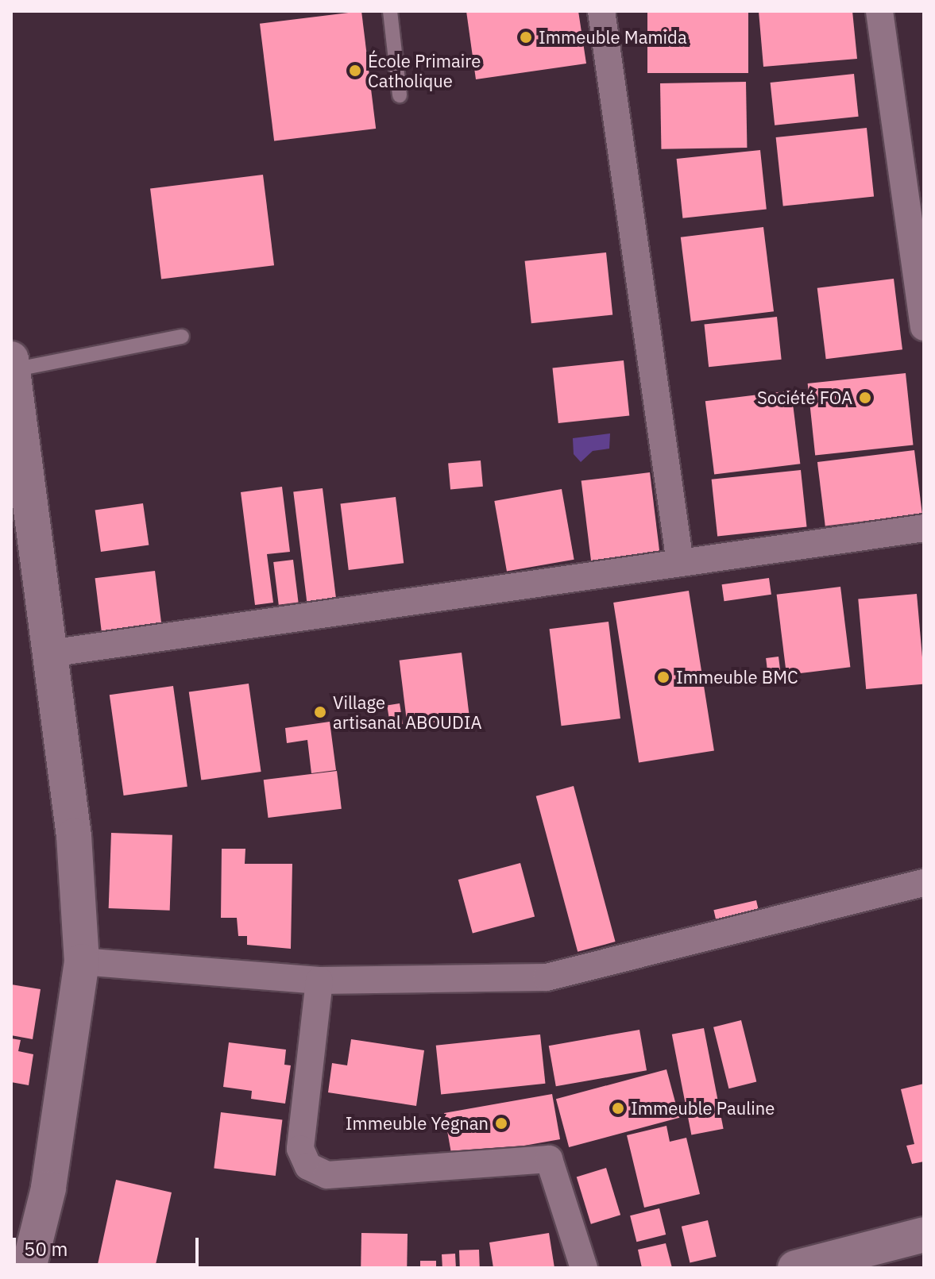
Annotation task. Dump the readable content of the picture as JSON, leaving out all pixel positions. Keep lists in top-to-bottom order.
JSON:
{
  "places": [
    "Immeuble Mamida",
    "École Primaire Catholique",
    "Société FOA",
    "Immeuble BMC",
    "Village artisanal ABOUDIA",
    "Immeuble Pauline",
    "Immeuble Yegnan"
  ],
  "scale_bar": "50 m"
}
